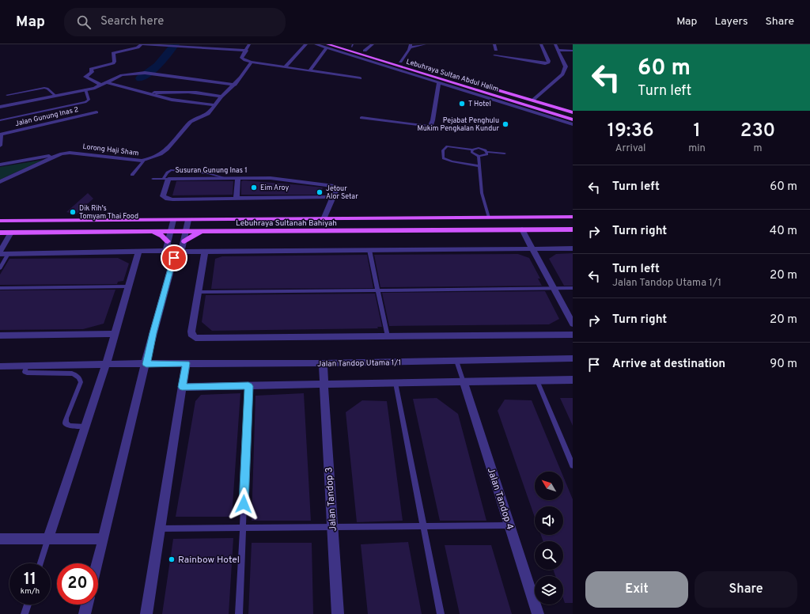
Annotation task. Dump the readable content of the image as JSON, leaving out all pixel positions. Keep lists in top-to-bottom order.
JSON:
{
  "streets": {
    "main road": ["Lebuhraya Sultan Abdul Halim", "Lebuhraya Sultanah Bahiyah"],
    "street": [
      "Jalan Gunung Inas 2",
      "Lorong Haji Sham",
      "Susuran Gunung Inas 1",
      "Jalan Tandop Utama 1/1",
      "Jalan Tandop 4",
      "Jalan Tandop 3"
    ]
  },
  "crossings": [
    ["Jalan Tandop Utama 1/1", "Jalan Tandop 3"]
  ],
  "places": [
    "T Hotel",
    "Pejabat Penghulu Mukim Pengkalan Kundur",
    "Eim Aroy",
    "Jetour Alor Setar",
    "Dik Rih's Tomyam Thai Food",
    "Rainbow Hotel"
  ],
  "north": "top left",
  "page": {
    "header": "Map",
    "search": "Search here",
    "nav": ["Map", "Layers", "Share"],
    "turn": ["60 m", "Turn left"],
    "eta": [
      "19:36",
      "Arrival",
      "1",
      "min",
      "230",
      "m"
    ],
    "list": [
      {
        "name": "Turn left",
        "value": "60 m"
      },
      {
        "name": "Turn right",
        "value": "40 m"
      },
      {
        "name": "Turn left",
        "note": "Jalan Tandop Utama 1/1",
        "value": "20 m"
      },
      {
        "name": "Turn right",
        "value": "20 m"
      },
      {
        "name": "Arrive at destination",
        "value": "90 m"
      }
    ],
    "speed": "11 km/h",
    "limit": "20",
    "buttons": ["Exit", "Share"]
  }
}
